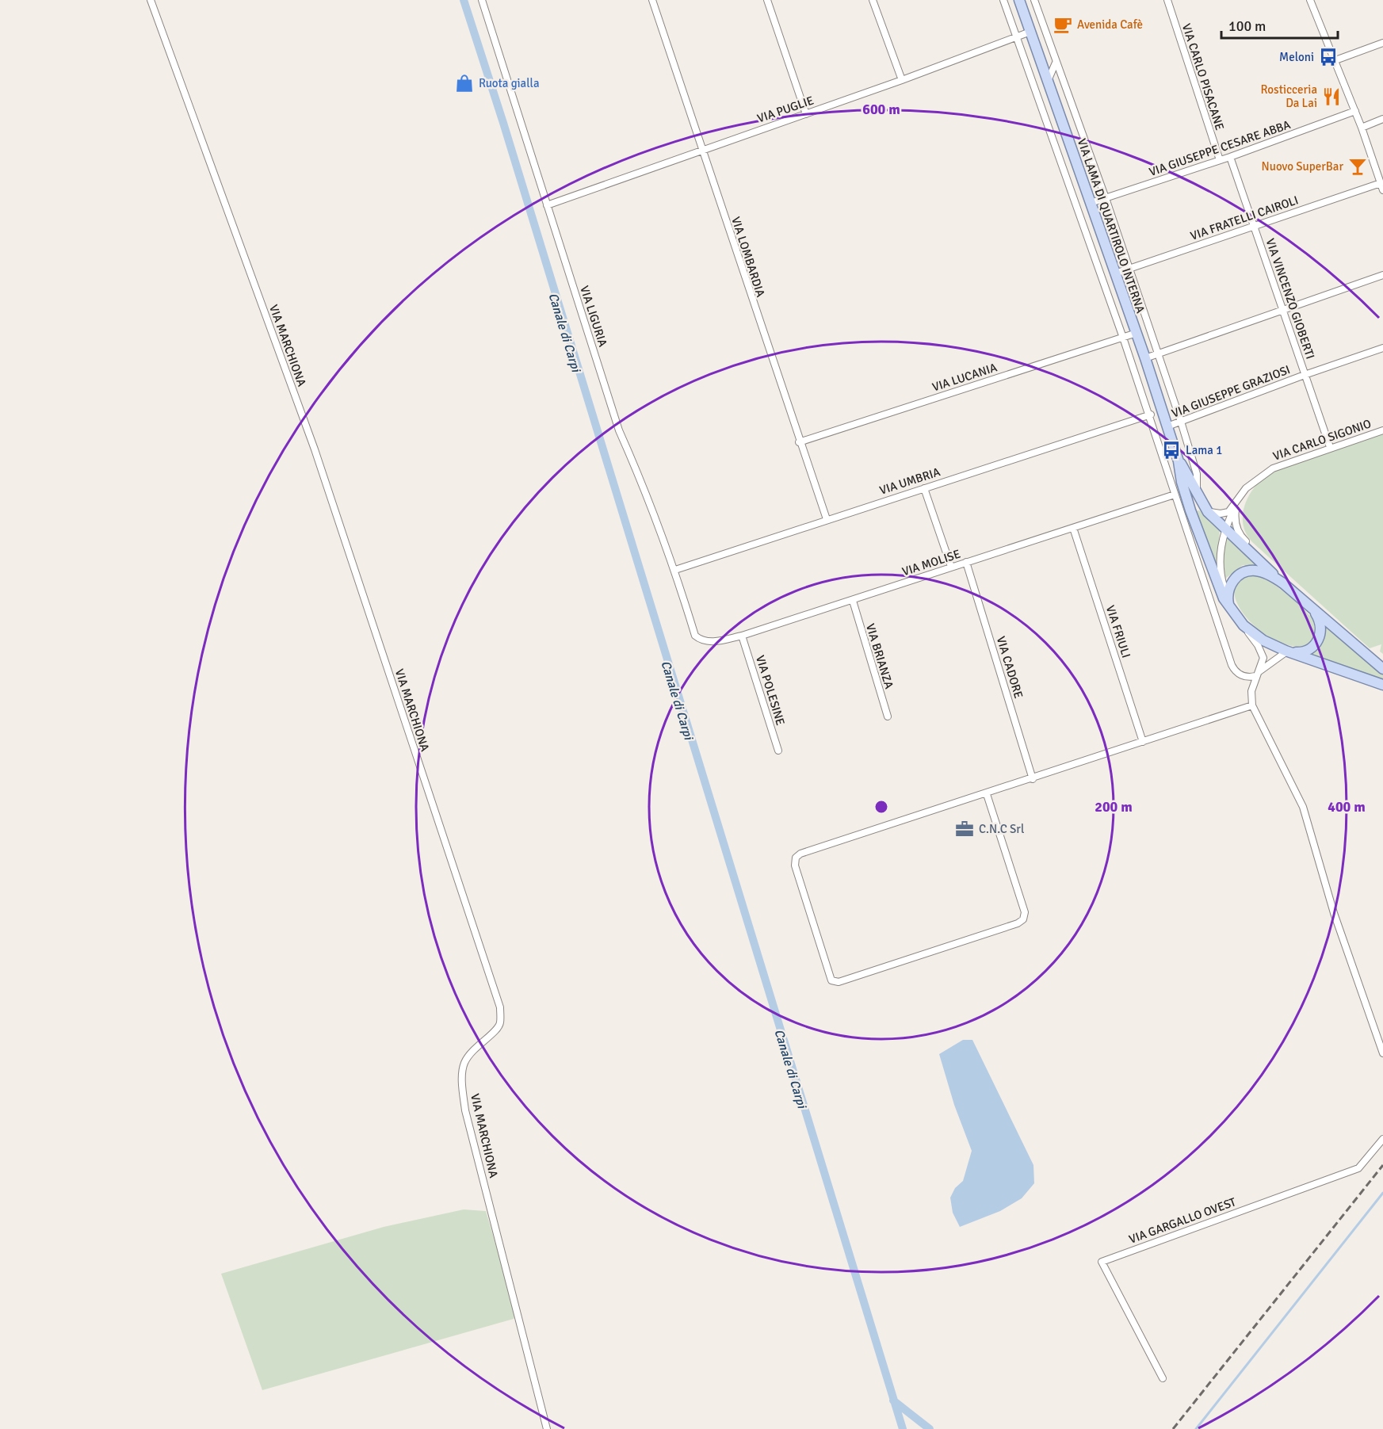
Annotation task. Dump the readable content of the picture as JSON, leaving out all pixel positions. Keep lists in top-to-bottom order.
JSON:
{
  "streets": {
    "main road": ["VIA LAMA DI QUARTIROLO INTERNA"],
    "street": [
      "VIA CARLO PISACANE",
      "VIA PUGLIE",
      "VIA GIUSEPPE CESARE ABBA",
      "VIA FRATELLI CAIROLI",
      "VIA LOMBARDIA",
      "VIA VINCENZO GIOBERTI",
      "VIA LIGURIA",
      "VIA MARCHIONA",
      "VIA LUCANIA",
      "VIA GIUSEPPE GRAZIOSI",
      "VIA CARLO SIGONIO",
      "VIA UMBRIA",
      "VIA MOLISE",
      "VIA FRIULI",
      "VIA BRIANZA",
      "VIA CADORE",
      "VIA POLESINE",
      "VIA GARGALLO OVEST"
    ]
  },
  "crossings": [
    ["VIA CARLO PISACANE", "VIA GIUSEPPE CESARE ABBA"],
    ["VIA PUGLIE", "VIA LAMA DI QUARTIROLO INTERNA"],
    ["VIA PUGLIE", "VIA LOMBARDIA"],
    ["VIA PUGLIE", "VIA LIGURIA"],
    ["VIA GIUSEPPE CESARE ABBA", "VIA LAMA DI QUARTIROLO INTERNA"],
    ["VIA GIUSEPPE CESARE ABBA", "VIA VINCENZO GIOBERTI"],
    ["VIA FRATELLI CAIROLI", "VIA LAMA DI QUARTIROLO INTERNA"],
    ["VIA FRATELLI CAIROLI", "VIA VINCENZO GIOBERTI"],
    ["VIA LAMA DI QUARTIROLO INTERNA", "VIA LUCANIA"],
    ["VIA LAMA DI QUARTIROLO INTERNA", "VIA GIUSEPPE GRAZIOSI"],
    ["VIA LOMBARDIA", "VIA LUCANIA"],
    ["VIA LOMBARDIA", "VIA UMBRIA"],
    ["VIA VINCENZO GIOBERTI", "VIA GIUSEPPE GRAZIOSI"],
    ["VIA VINCENZO GIOBERTI", "VIA CARLO SIGONIO"],
    ["VIA LIGURIA", "VIA UMBRIA"],
    ["VIA LIGURIA", "VIA MOLISE"],
    ["VIA MOLISE", "VIA FRIULI"],
    ["VIA MOLISE", "VIA BRIANZA"],
    ["VIA MOLISE", "VIA CADORE"],
    ["VIA MOLISE", "VIA POLESINE"]
  ],
  "water": ["Canale di Carpi"],
  "places": {
    "cafe": ["Avenida Cafè"],
    "bus stop": ["Meloni", "Lama 1"],
    "shop": ["Ruota gialla"],
    "restaurant": ["Rosticceria Da Lai"],
    "bar": ["Nuovo SuperBar"],
    "office": ["C.N.C Srl"]
  },
  "scale_bar": "100 m",
  "rings": ["600 m", "200 m", "400 m"]
}
